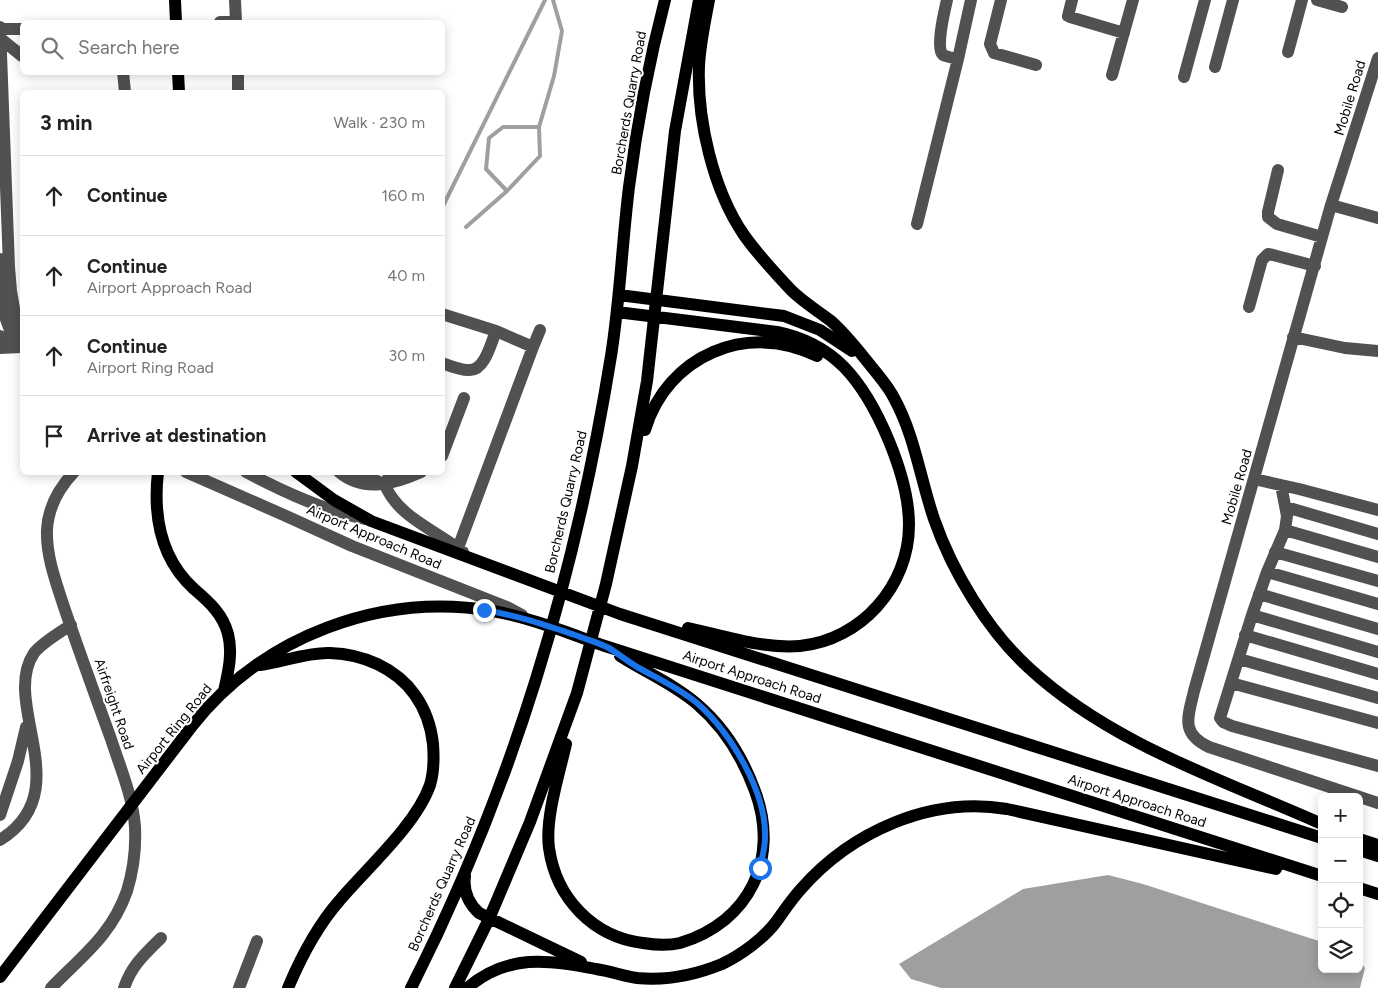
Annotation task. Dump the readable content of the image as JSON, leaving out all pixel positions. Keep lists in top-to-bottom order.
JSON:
{
  "streets": {
    "main road": ["Borcherds Quarry Road", "Airport Approach Road", "Airport Ring Road"],
    "street": ["Mobile Road", "Airfreight Road"]
  },
  "crossings": [
    ["Airport Approach Road", "Airport Ring Road"]
  ],
  "page": {
    "search": "Search here",
    "heading": ["3 min", "Walk · 230 m"],
    "list": [
      ["Continue", "160 m"],
      ["Continue", "Airport Approach Road", "40 m"],
      ["Continue", "Airport Ring Road", "30 m"],
      "Arrive at destination"
    ],
    "map_buttons": ["+", "−"]
  }
}
